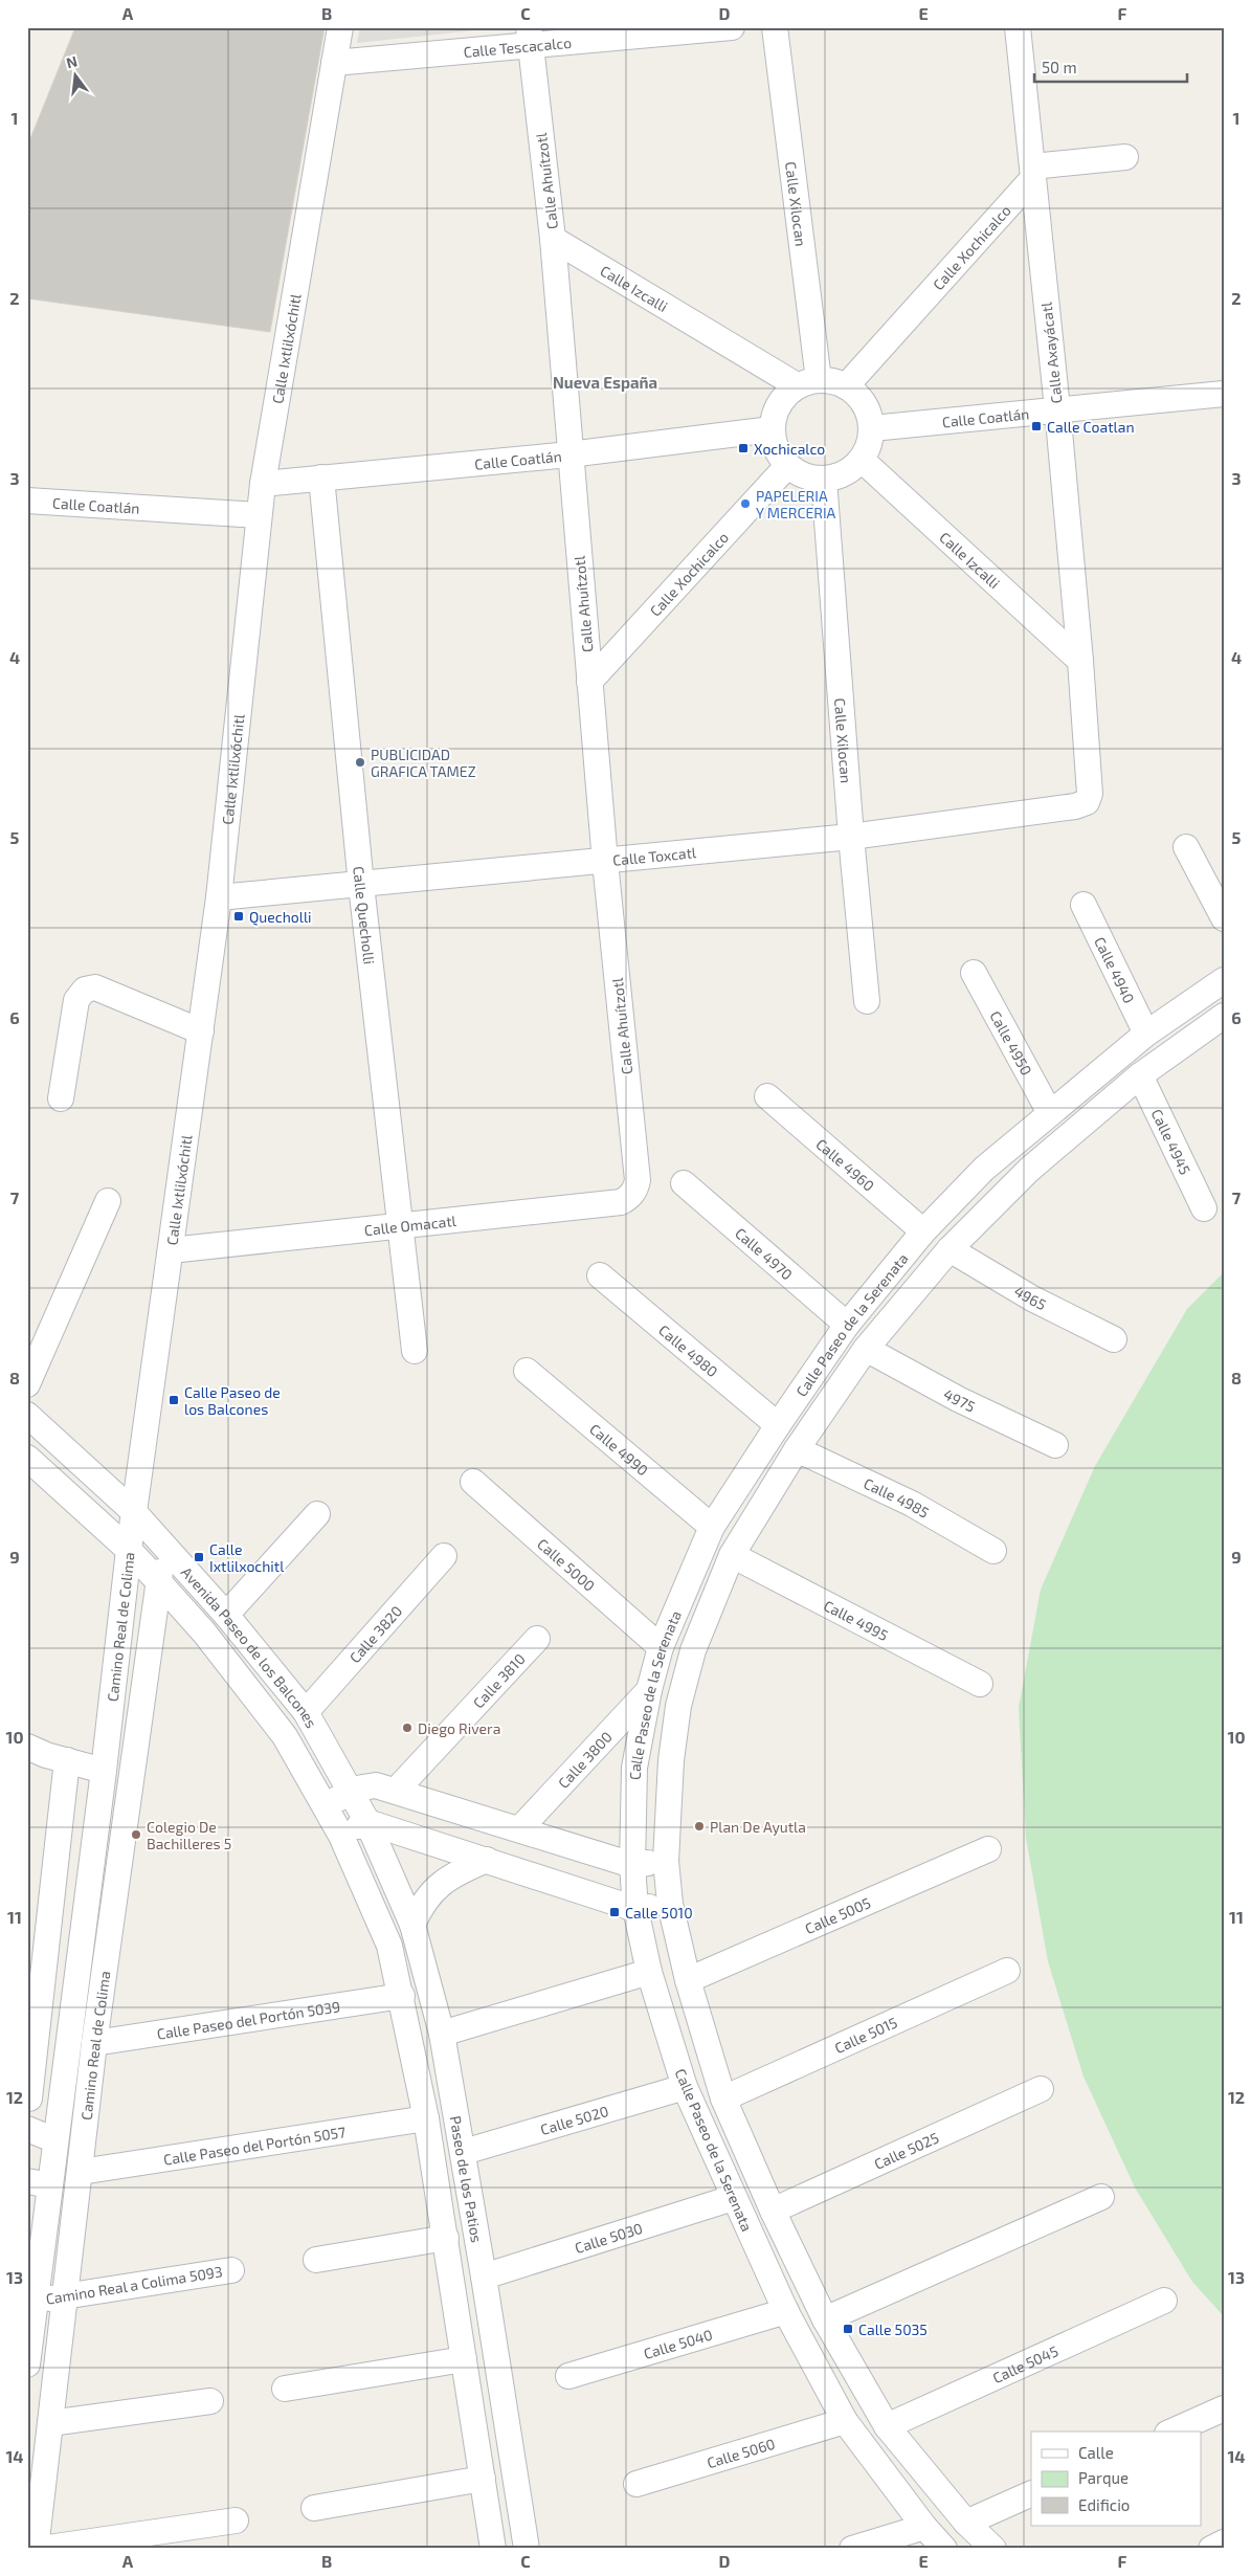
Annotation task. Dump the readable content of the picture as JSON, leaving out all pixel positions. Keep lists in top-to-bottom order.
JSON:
{
  "streets": {
    "street": [
      "Calle Tescacalco",
      "Calle Ahuítzotl",
      "Calle Xilocan",
      "Calle Xochicalco",
      "Calle Izcalli",
      "Calle Ixtlilxóchitl",
      "Calle Axayácatl",
      "Calle Coatlán",
      "Calle Toxcatl",
      "Calle Quecholli",
      "Calle 4940",
      "Calle 4950",
      "Calle 4945",
      "Calle 4960",
      "Calle Omacatl",
      "Calle 4970",
      "4965",
      "Calle Paseo de la Serenata",
      "Calle 4980",
      "4975",
      "Calle 4990",
      "Calle 4985",
      "Calle 5000",
      "Calle 4995",
      "Camino Real de Colima",
      "Calle 3820",
      "Avenida Paseo de los Balcones",
      "Calle 3810",
      "Calle 3800",
      "Calle 5005",
      "Calle Paseo del Portón 5039",
      "Calle 5015",
      "Calle 5020",
      "Calle Paseo del Portón 5057",
      "Calle 5025",
      "Paseo de los Patios",
      "Calle 5030",
      "Camino Real a Colima 5093",
      "Calle 5040",
      "Calle 5045",
      "Calle 5060"
    ]
  },
  "crossings": [
    ["Calle Tescacalco", "Calle Ahuítzotl"],
    ["Calle Tescacalco", "Calle Ixtlilxóchitl"],
    ["Calle Ahuítzotl", "Calle Xochicalco"],
    ["Calle Ahuítzotl", "Calle Izcalli"],
    ["Calle Ahuítzotl", "Calle Coatlán"],
    ["Calle Ahuítzotl", "Calle Toxcatl"],
    ["Calle Ahuítzotl", "Calle Omacatl"],
    ["Calle Xilocan", "Calle Xochicalco"],
    ["Calle Xilocan", "Calle Izcalli"],
    ["Calle Xilocan", "Calle Coatlán"],
    ["Calle Xilocan", "Calle Toxcatl"],
    ["Calle Xochicalco", "Calle Izcalli"],
    ["Calle Xochicalco", "Calle Axayácatl"],
    ["Calle Xochicalco", "Calle Coatlán"],
    ["Calle Izcalli", "Calle Axayácatl"],
    ["Calle Izcalli", "Calle Coatlán"],
    ["Calle Ixtlilxóchitl", "Calle Coatlán"],
    ["Calle Ixtlilxóchitl", "Calle Toxcatl"],
    ["Calle Ixtlilxóchitl", "Calle Omacatl"],
    ["Calle Ixtlilxóchitl", "Camino Real de Colima"],
    ["Calle Ixtlilxóchitl", "Avenida Paseo de los Balcones"],
    ["Calle Axayácatl", "Calle Coatlán"],
    ["Calle Axayácatl", "Calle Toxcatl"],
    ["Calle Coatlán", "Calle Quecholli"],
    ["Calle Toxcatl", "Calle Quecholli"],
    ["Calle Quecholli", "Calle Omacatl"],
    ["Calle 4940", "Calle Paseo de la Serenata"],
    ["Calle 4950", "Calle Paseo de la Serenata"],
    ["Calle 4945", "Calle Paseo de la Serenata"],
    ["Calle 4960", "Calle Paseo de la Serenata"],
    ["Calle 4970", "Calle Paseo de la Serenata"],
    ["4965", "Calle Paseo de la Serenata"],
    ["Calle Paseo de la Serenata", "Calle 4980"],
    ["Calle Paseo de la Serenata", "4975"],
    ["Calle Paseo de la Serenata", "Calle 4990"],
    ["Calle Paseo de la Serenata", "Calle 4985"],
    ["Calle Paseo de la Serenata", "Calle 5000"],
    ["Calle Paseo de la Serenata", "Calle 4995"],
    ["Calle Paseo de la Serenata", "Calle 3800"],
    ["Calle Paseo de la Serenata", "Calle 5005"],
    ["Calle Paseo de la Serenata", "Calle 5015"],
    ["Calle Paseo de la Serenata", "Calle 5020"],
    ["Calle Paseo de la Serenata", "Calle 5025"],
    ["Calle Paseo de la Serenata", "Calle 5030"],
    ["Calle Paseo de la Serenata", "Calle 5040"],
    ["Calle Paseo de la Serenata", "Calle 5045"],
    ["Calle Paseo de la Serenata", "Calle 5060"],
    ["Camino Real de Colima", "Avenida Paseo de los Balcones"],
    ["Camino Real de Colima", "Calle Paseo del Portón 5039"],
    ["Camino Real de Colima", "Calle Paseo del Portón 5057"],
    ["Camino Real de Colima", "Camino Real a Colima 5093"],
    ["Calle 3820", "Avenida Paseo de los Balcones"],
    ["Avenida Paseo de los Balcones", "Paseo de los Patios"],
    ["Calle Paseo del Portón 5039", "Paseo de los Patios"],
    ["Calle 5020", "Paseo de los Patios"],
    ["Calle Paseo del Portón 5057", "Paseo de los Patios"],
    ["Paseo de los Patios", "Calle 5030"]
  ],
  "districts": ["Nueva España"],
  "places": {
    "transit": [
      "Calle Coatlan",
      "Xochicalco",
      "Quecholli",
      "Calle Paseo de los Balcones",
      "Calle Ixtlilxochitl",
      "Calle 5010",
      "Calle 5035"
    ],
    "other": [
      "PAPELERIA Y MERCERIA",
      "PUBLICIDAD GRAFICA TAMEZ",
      "Diego Rivera",
      "Plan De Ayutla",
      "Colegio De Bachilleres 5"
    ]
  },
  "legend": ["Calle", "Parque", "Edificio"],
  "scale_bar": "50 m",
  "north": "top",
  "grid": {
    "columns": [
      "A",
      "B",
      "C",
      "D",
      "E",
      "F"
    ],
    "rows": [
      "1",
      "2",
      "3",
      "4",
      "5",
      "6",
      "7",
      "8",
      "9",
      "10",
      "11",
      "12",
      "13",
      "14"
    ]
  }
}
